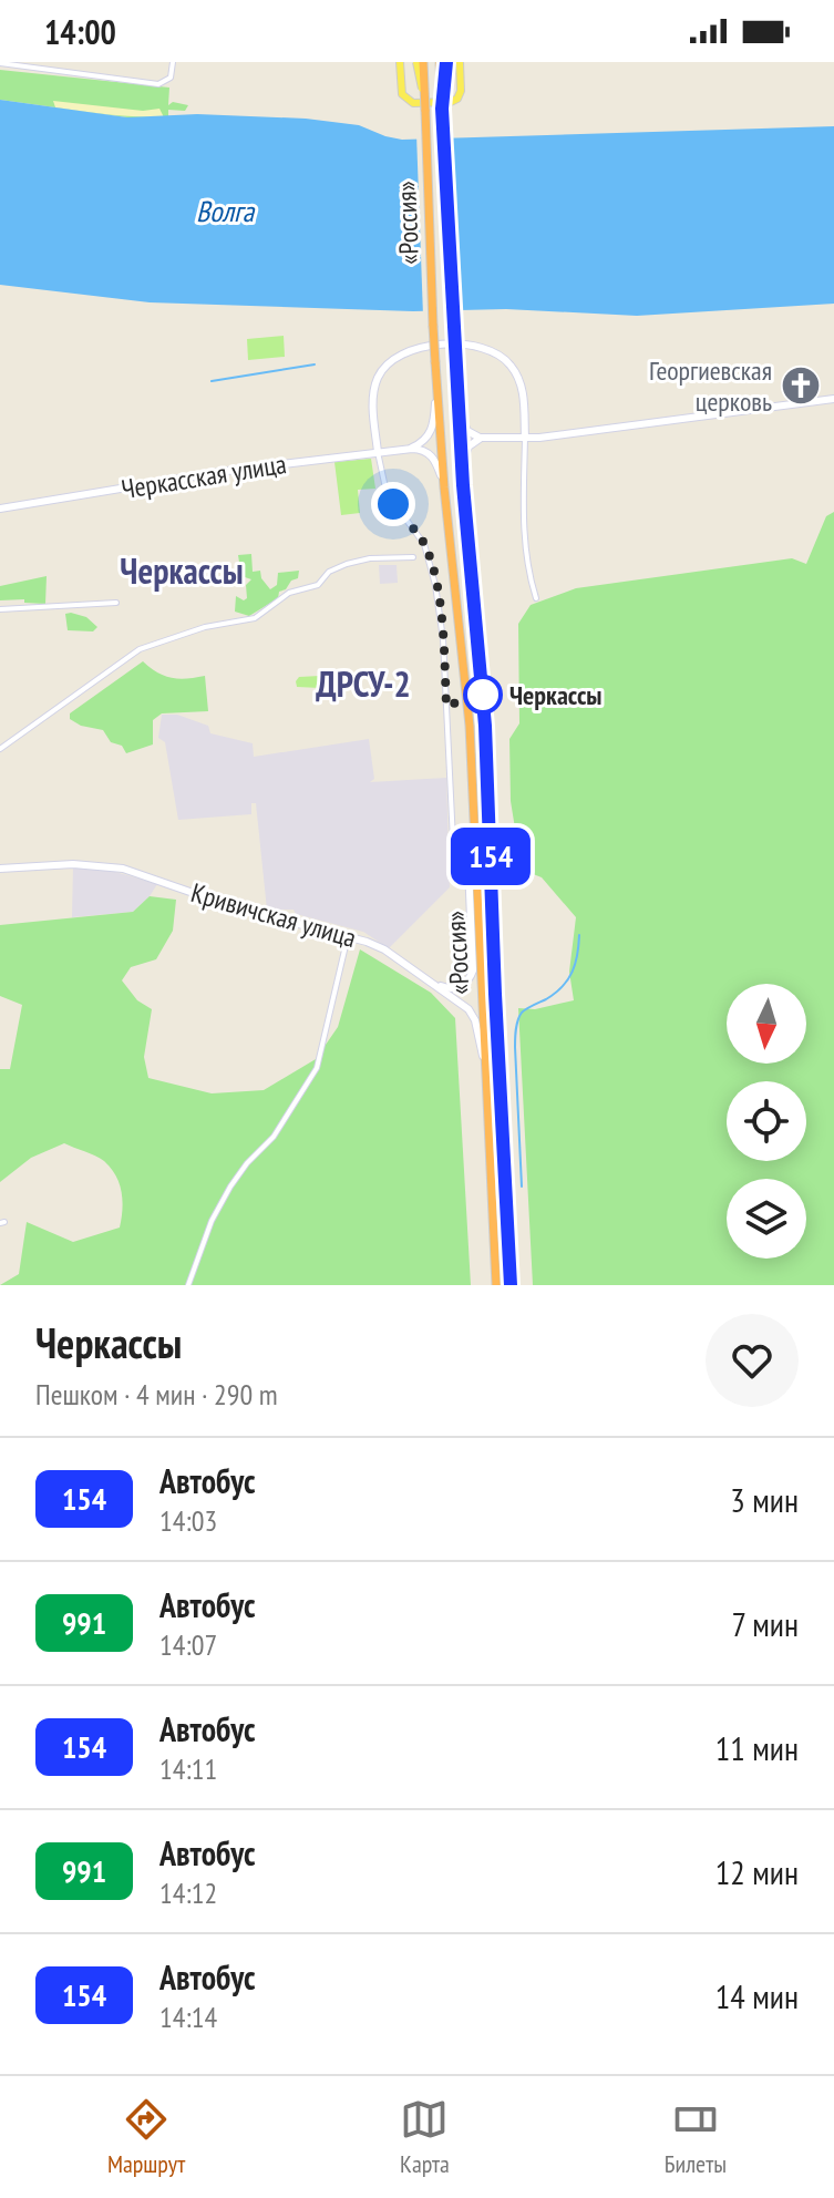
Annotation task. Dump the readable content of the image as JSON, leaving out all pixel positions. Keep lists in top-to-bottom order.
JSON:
{
  "streets": {
    "highway": ["«Россия»"],
    "street": ["Черкасская улица", "Кривичская улица"]
  },
  "crossings": [
    ["«Россия»", "Кривичская улица"]
  ],
  "districts": ["Черкассы", "ДРСУ-2"],
  "water": ["Волга"],
  "places": {
    "church": ["Георгиевская церковь"],
    "other": ["Черкассы"]
  },
  "lines": ["bus line 154"],
  "north": "bottom",
  "page": {
    "status": "14:00",
    "on_map": "154",
    "heading": ["Черкассы", "Пешком · 4 мин · 290 m"],
    "list": [
      {
        "mark": "154",
        "name": "Автобус",
        "note": "14:03",
        "value": "3 мин"
      },
      {
        "mark": "991",
        "name": "Автобус",
        "note": "14:07",
        "value": "7 мин"
      },
      {
        "mark": "154",
        "name": "Автобус",
        "note": "14:11",
        "value": "11 мин"
      },
      {
        "mark": "991",
        "name": "Автобус",
        "note": "14:12",
        "value": "12 мин"
      },
      {
        "mark": "154",
        "name": "Автобус",
        "note": "14:14",
        "value": "14 мин"
      }
    ],
    "tabs": ["Маршрут", "Карта", "Билеты"]
  }
}
